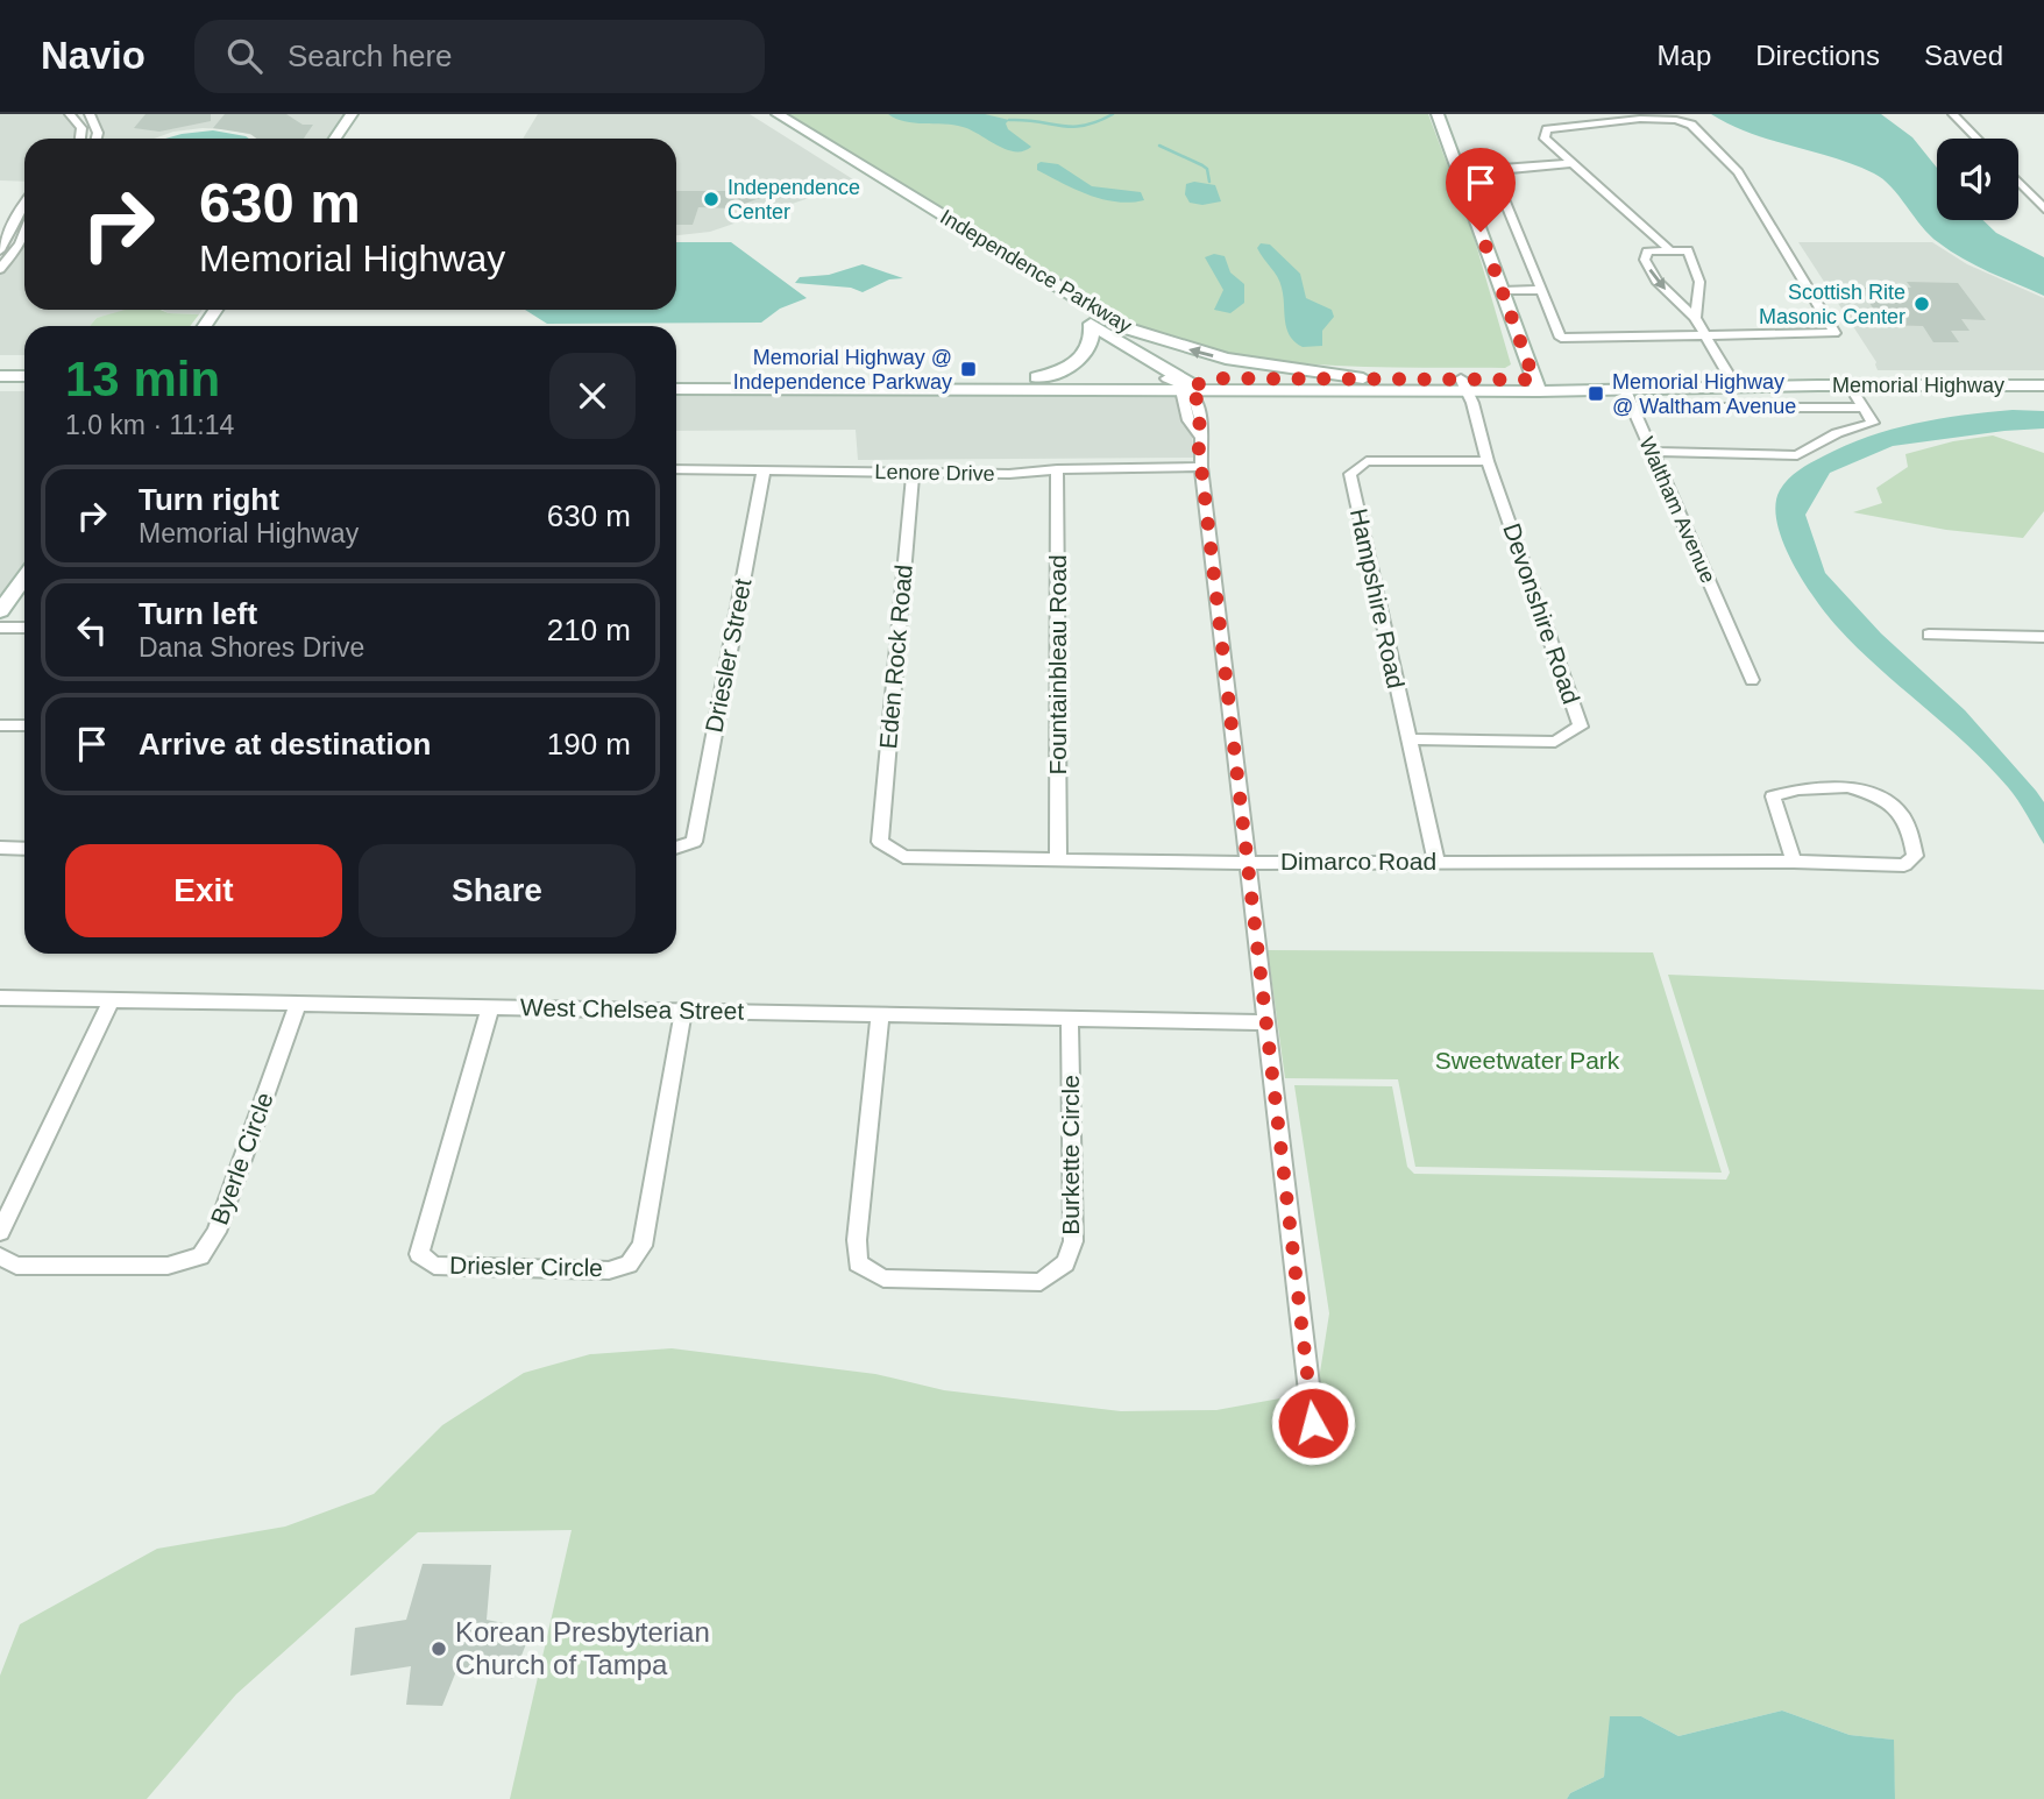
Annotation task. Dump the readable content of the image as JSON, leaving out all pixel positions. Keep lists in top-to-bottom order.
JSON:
{
  "streets": {
    "main road": ["Independence Parkway", "Memorial Highway"],
    "street": [
      "Lenore Drive",
      "Waltham Avenue",
      "Hampshire Road",
      "Devonshire Road",
      "Driesler Street",
      "Eden Rock Road",
      "Fountainbleau Road",
      "Dimarco Road",
      "West Chelsea Street",
      "Burkette Circle",
      "Byerle Circle",
      "Driesler Circle"
    ]
  },
  "crossings": [
    ["Independence Parkway", "Memorial Highway"],
    ["Memorial Highway", "Waltham Avenue"],
    ["Memorial Highway", "Devonshire Road"],
    ["Lenore Drive", "Driesler Street"],
    ["Lenore Drive", "Eden Rock Road"],
    ["Lenore Drive", "Fountainbleau Road"],
    ["Hampshire Road", "Devonshire Road"],
    ["Hampshire Road", "Dimarco Road"],
    ["Eden Rock Road", "Dimarco Road"],
    ["Fountainbleau Road", "Dimarco Road"],
    ["West Chelsea Street", "Burkette Circle"],
    ["West Chelsea Street", "Byerle Circle"],
    ["West Chelsea Street", "Driesler Circle"]
  ],
  "parks": ["Sweetwater Park"],
  "places": {
    "other": ["Independence Center", "Scottish Rite Masonic Center", "Korean Presbyterian Church of Tampa"],
    "transit": ["Memorial Highway @ Independence Parkway", "Memorial Highway @ Waltham Avenue"]
  },
  "page": {
    "header": "Navio",
    "search": "Search here",
    "nav": ["Map", "Directions", "Saved"],
    "turn": ["630 m", "Memorial Highway"],
    "heading": ["13 min", "1.0 km · 11:14"],
    "list": [
      {
        "name": "Turn right",
        "note": "Memorial Highway",
        "value": "630 m"
      },
      {
        "name": "Turn left",
        "note": "Dana Shores Drive",
        "value": "210 m"
      },
      {
        "name": "Arrive at destination",
        "value": "190 m"
      }
    ],
    "buttons": ["Exit", "Share"]
  }
}
